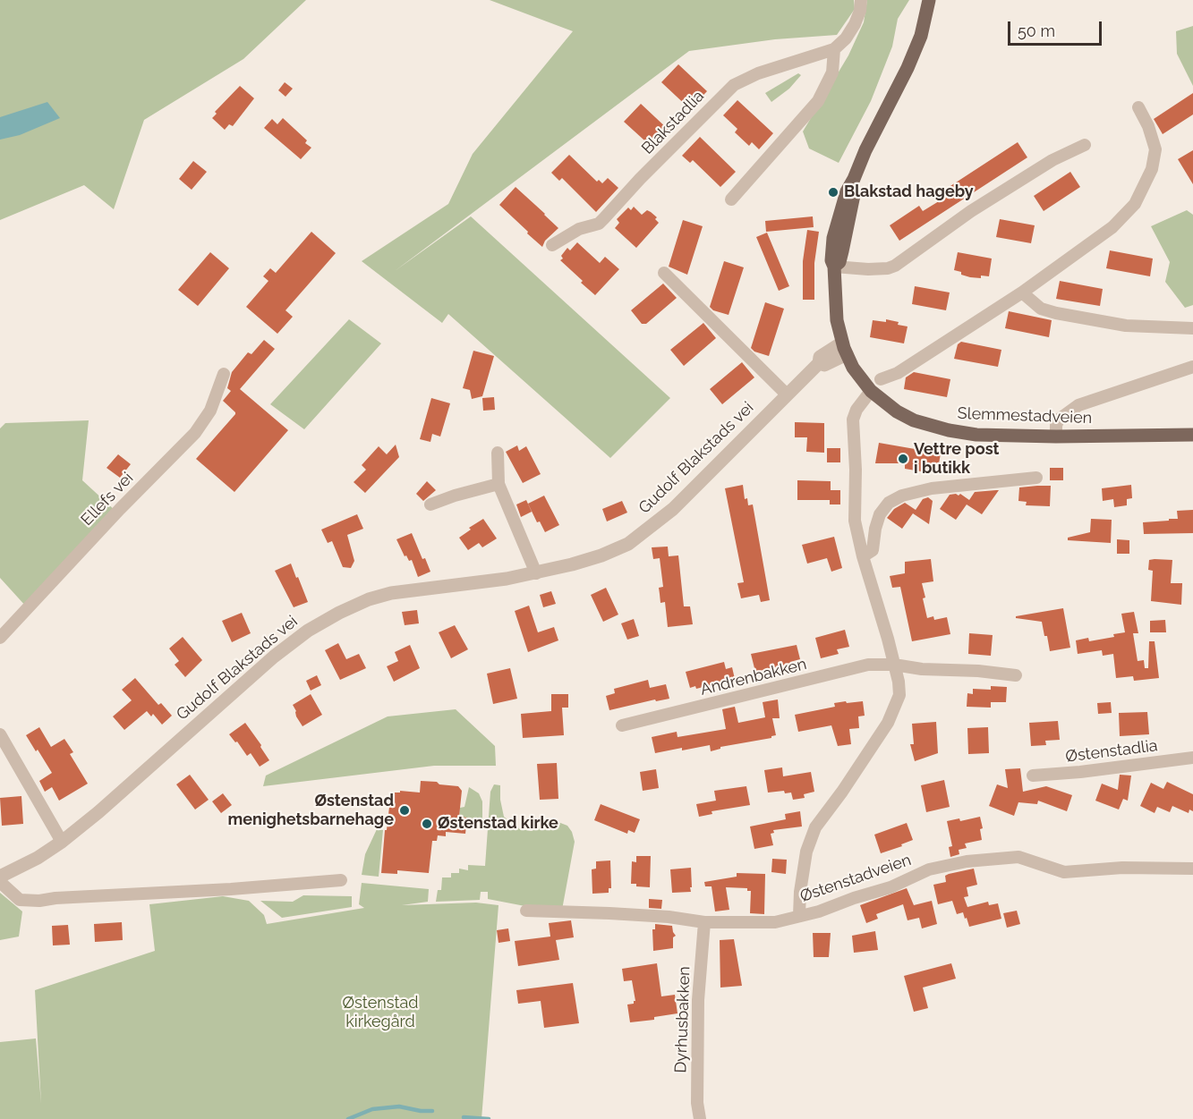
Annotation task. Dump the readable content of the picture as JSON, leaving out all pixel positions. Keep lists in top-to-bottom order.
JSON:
{
  "streets": {
    "main road": ["Slemmestadveien"],
    "street": [
      "Blakstadlia",
      "Gudolf Blakstads vei",
      "Ellefs vei",
      "Andrenbakken",
      "Østenstadlia",
      "Østenstadveien",
      "Dyrhusbakken"
    ]
  },
  "crossings": [
    ["Slemmestadveien", "Gudolf Blakstads vei"],
    ["Østenstadveien", "Dyrhusbakken"]
  ],
  "parks": ["Østenstad kirkegård"],
  "places": [
    "Blakstad hageby",
    "Vettre post i butikk",
    "Østenstad menighetsbarnehage",
    "Østenstad kirke"
  ],
  "scale_bar": "50 m"
}
